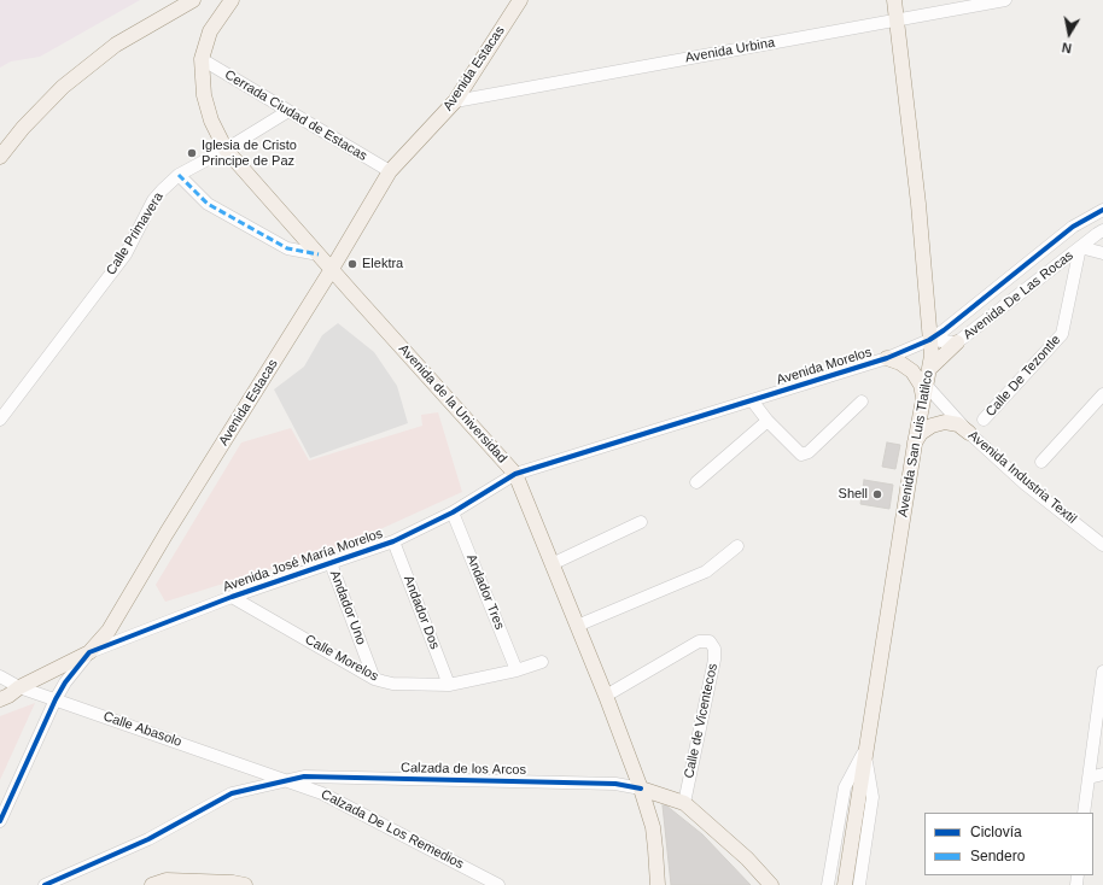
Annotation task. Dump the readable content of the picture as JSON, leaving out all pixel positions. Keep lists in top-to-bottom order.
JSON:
{
  "streets": {
    "main road": [
      "Avenida Estacas",
      "Avenida de la Universidad",
      "Avenida San Luis Tlatilco",
      "Avenida José María Morelos"
    ],
    "street": [
      "Avenida Urbina",
      "Cerrada Ciudad de Estacas",
      "Calle Primavera",
      "Avenida De Las Rocas",
      "Avenida Morelos",
      "Calle De Tezontle",
      "Avenida Industria Textil",
      "Andador Tres",
      "Andador Uno",
      "Andador Dos",
      "Calle Morelos",
      "Calle de Vicentecos",
      "Calle Abasolo",
      "Calzada de los Arcos",
      "Calzada De Los Remedios"
    ]
  },
  "crossings": [
    ["Avenida Urbina", "Avenida Estacas"],
    ["Avenida Urbina", "Avenida San Luis Tlatilco"],
    ["Avenida Estacas", "Cerrada Ciudad de Estacas"],
    ["Avenida Estacas", "Avenida de la Universidad"],
    ["Avenida Estacas", "Avenida José María Morelos"],
    ["Avenida Estacas", "Calle Abasolo"],
    ["Cerrada Ciudad de Estacas", "Calle Primavera"],
    ["Cerrada Ciudad de Estacas", "Avenida de la Universidad"],
    ["Calle Primavera", "Avenida de la Universidad"],
    ["Avenida De Las Rocas", "Avenida Morelos"],
    ["Avenida De Las Rocas", "Calle De Tezontle"],
    ["Avenida De Las Rocas", "Avenida San Luis Tlatilco"],
    ["Avenida Morelos", "Avenida de la Universidad"],
    ["Avenida Morelos", "Avenida San Luis Tlatilco"],
    ["Avenida Morelos", "Avenida José María Morelos"],
    ["Avenida de la Universidad", "Avenida José María Morelos"],
    ["Avenida de la Universidad", "Calle de Vicentecos"],
    ["Avenida de la Universidad", "Calzada de los Arcos"],
    ["Avenida San Luis Tlatilco", "Avenida Industria Textil"],
    ["Avenida José María Morelos", "Andador Tres"],
    ["Avenida José María Morelos", "Andador Uno"],
    ["Avenida José María Morelos", "Andador Dos"],
    ["Avenida José María Morelos", "Calle Morelos"],
    ["Avenida José María Morelos", "Calle Abasolo"],
    ["Andador Tres", "Calle Morelos"],
    ["Andador Uno", "Calle Morelos"],
    ["Andador Dos", "Calle Morelos"],
    ["Calle Abasolo", "Calzada de los Arcos"],
    ["Calle Abasolo", "Calzada De Los Remedios"],
    ["Calzada de los Arcos", "Calzada De Los Remedios"]
  ],
  "places": ["Iglesia de Cristo Principe de Paz", "Elektra", "Shell"],
  "legend": ["Ciclovía", "Sendero"],
  "north": "bottom"
}
